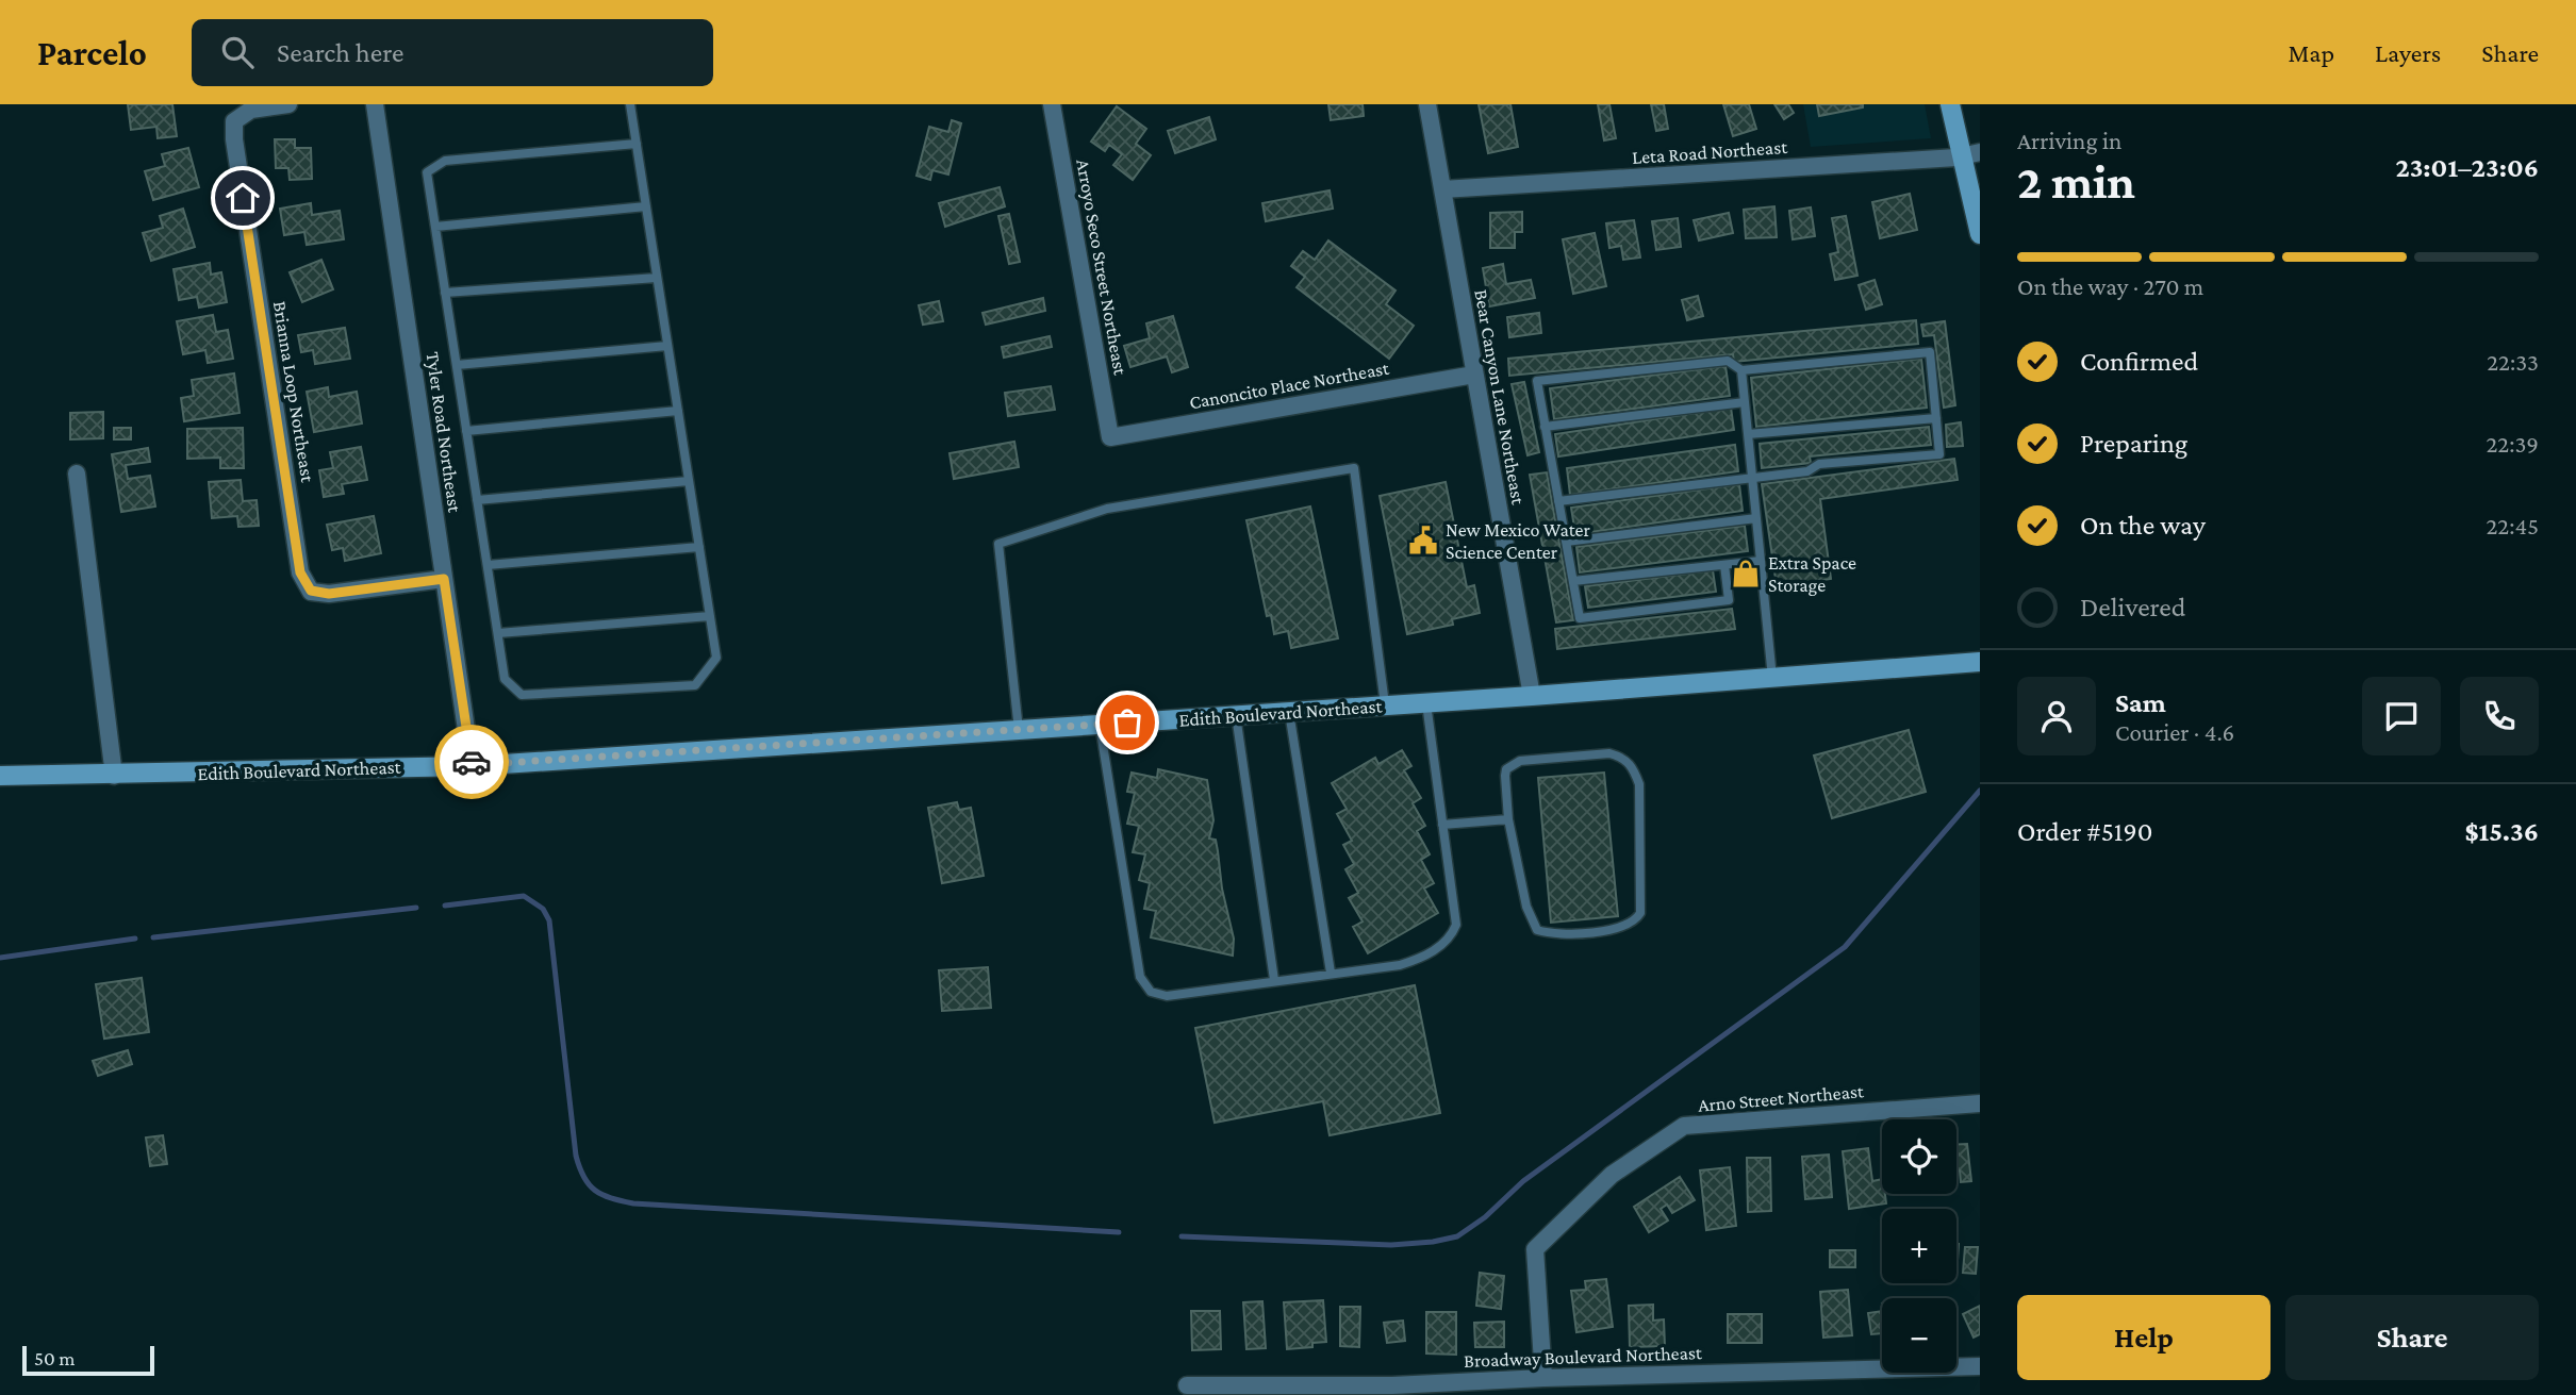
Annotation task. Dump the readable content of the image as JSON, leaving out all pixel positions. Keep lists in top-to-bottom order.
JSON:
{
  "streets": {
    "street": [
      "Leta Road Northeast",
      "Arroyo Seco Street Northeast",
      "Canoncito Place Northeast",
      "Brianna Loop Northeast",
      "Bear Canyon Lane Northeast",
      "Tyler Road Northeast",
      "Edith Boulevard Northeast",
      "Arno Street Northeast",
      "Broadway Boulevard Northeast"
    ]
  },
  "crossings": [
    ["Leta Road Northeast", "Bear Canyon Lane Northeast"],
    ["Arroyo Seco Street Northeast", "Canoncito Place Northeast"],
    ["Canoncito Place Northeast", "Bear Canyon Lane Northeast"],
    ["Brianna Loop Northeast", "Tyler Road Northeast"],
    ["Bear Canyon Lane Northeast", "Edith Boulevard Northeast"],
    ["Tyler Road Northeast", "Edith Boulevard Northeast"],
    ["Arno Street Northeast", "Broadway Boulevard Northeast"]
  ],
  "places": {
    "public building": ["New Mexico Water Science Center"],
    "shop": ["Extra Space Storage"]
  },
  "scale_bar": "50 m",
  "page": {
    "header": "Parcelo",
    "search": "Search here",
    "nav": ["Map", "Layers", "Share"],
    "heading": ["2 min", "Arriving in", "23:01–23:06"],
    "panel": [
      "Sam",
      "Courier · 4.6",
      "Order #5190",
      "$15.36"
    ],
    "bar": "On the way · 270 m",
    "list": [
      ["Confirmed", "22:33"],
      ["Preparing", "22:39"],
      ["On the way", "22:45"],
      "Delivered"
    ],
    "map_buttons": ["+", "−"],
    "buttons": ["Help", "Share"],
    "scale": "50 m"
  }
}
